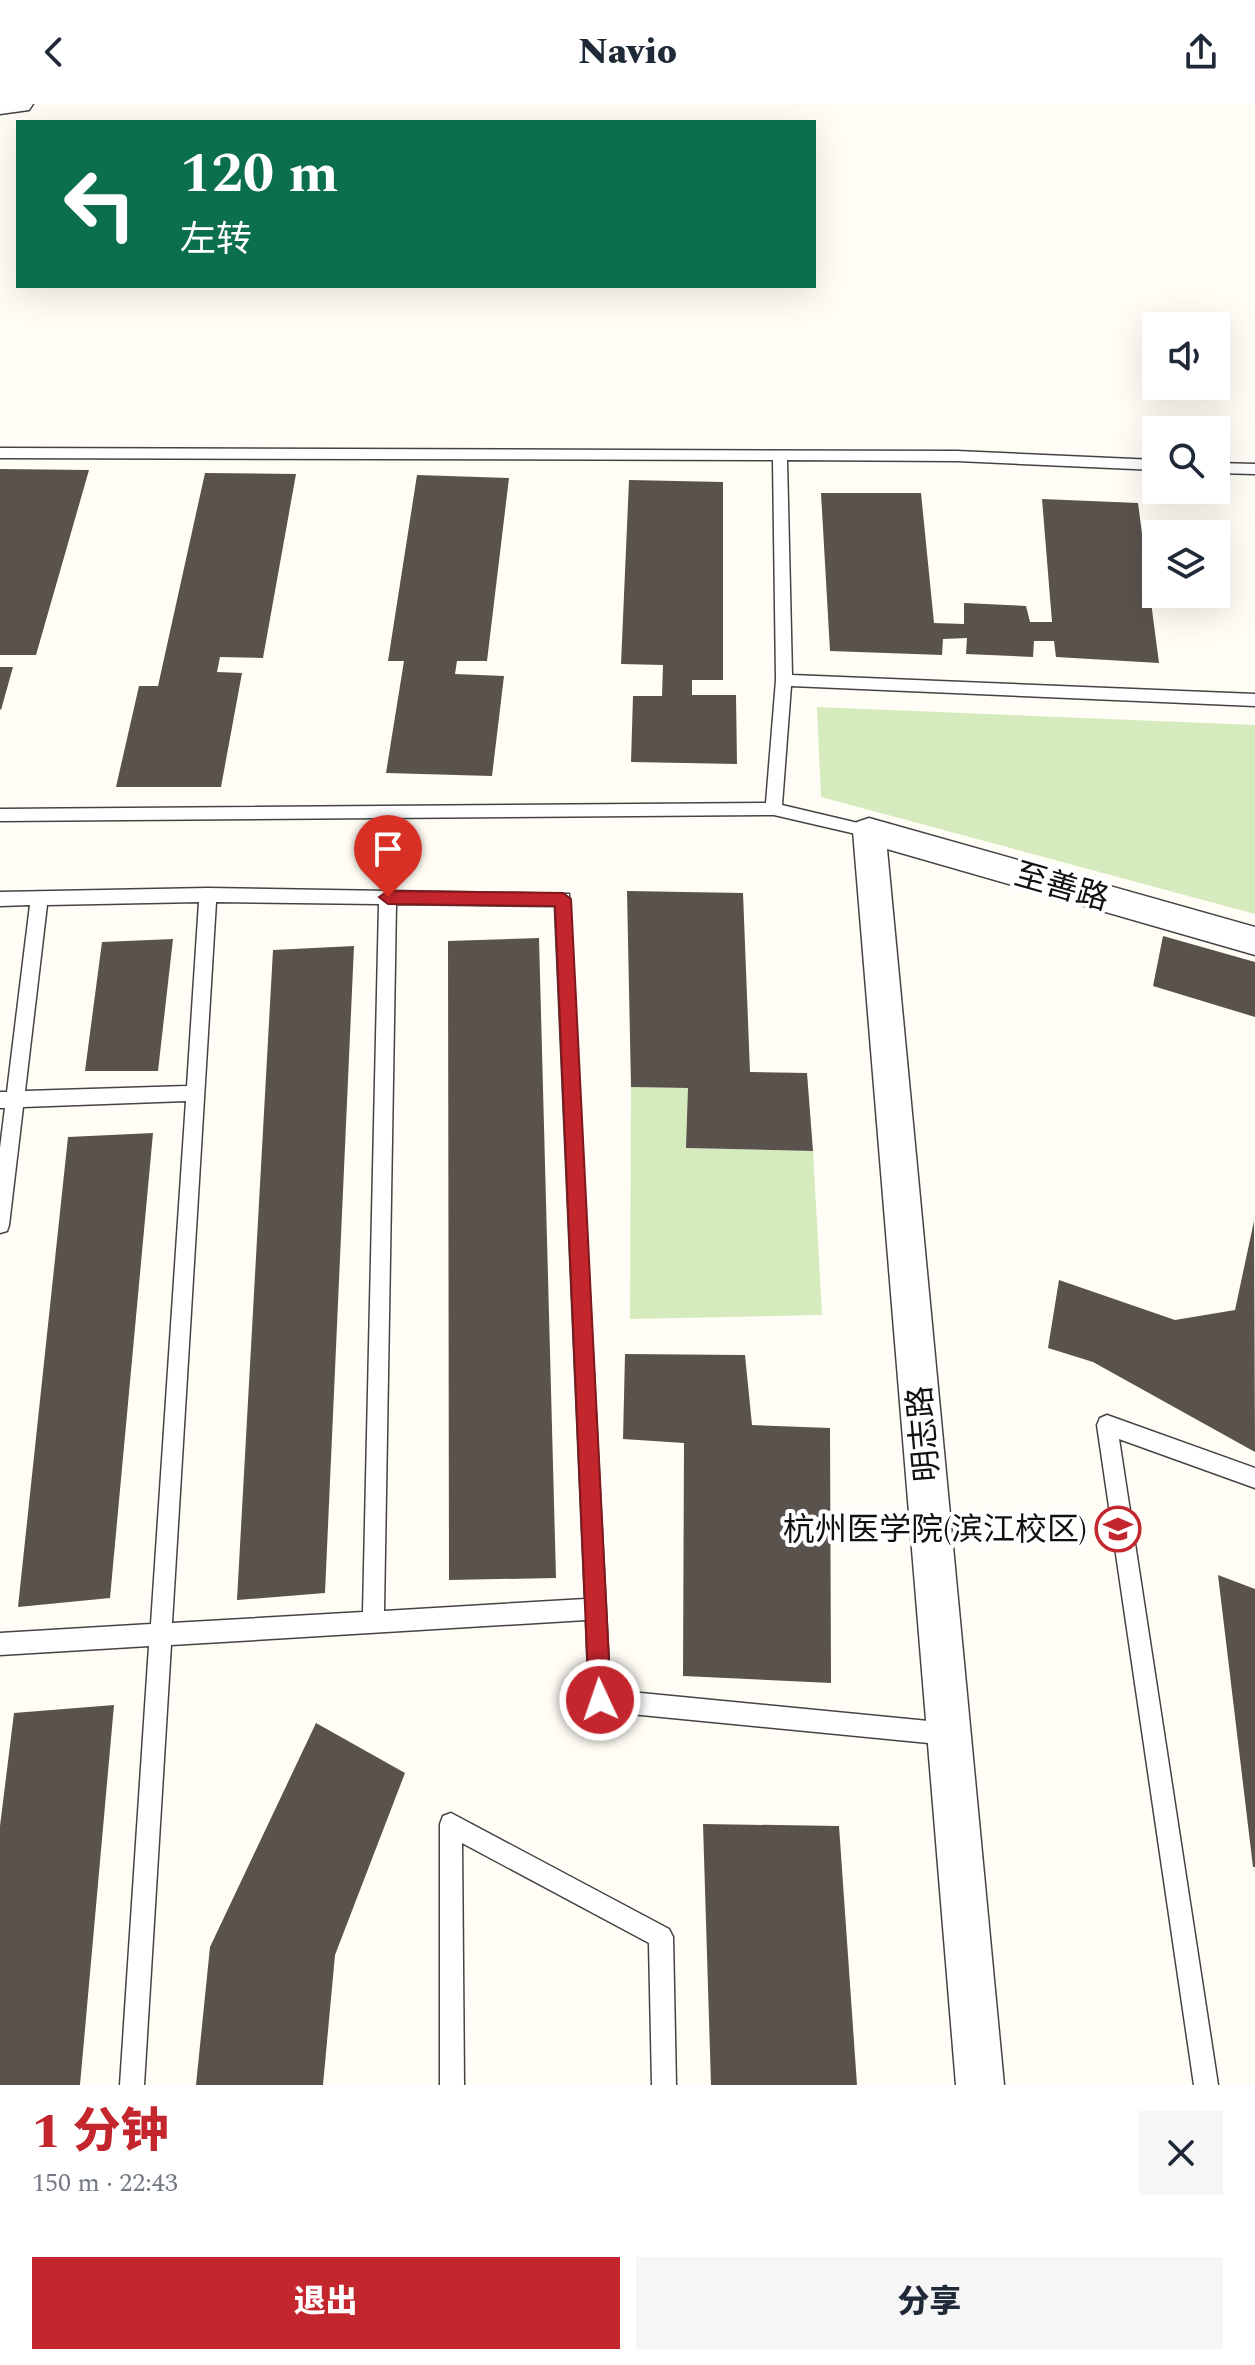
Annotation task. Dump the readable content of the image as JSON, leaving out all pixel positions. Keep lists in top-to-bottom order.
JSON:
{
  "streets": {
    "street": ["至善路", "明志路"]
  },
  "crossings": [
    ["至善路", "明志路"]
  ],
  "places": {
    "school or university": ["杭州医学院(滨江校区)"]
  },
  "page": {
    "header": "Navio",
    "turn": ["120 m", "左转"],
    "heading": ["1 分钟", "150 m · 22:43"],
    "buttons": ["退出", "分享"]
  }
}
